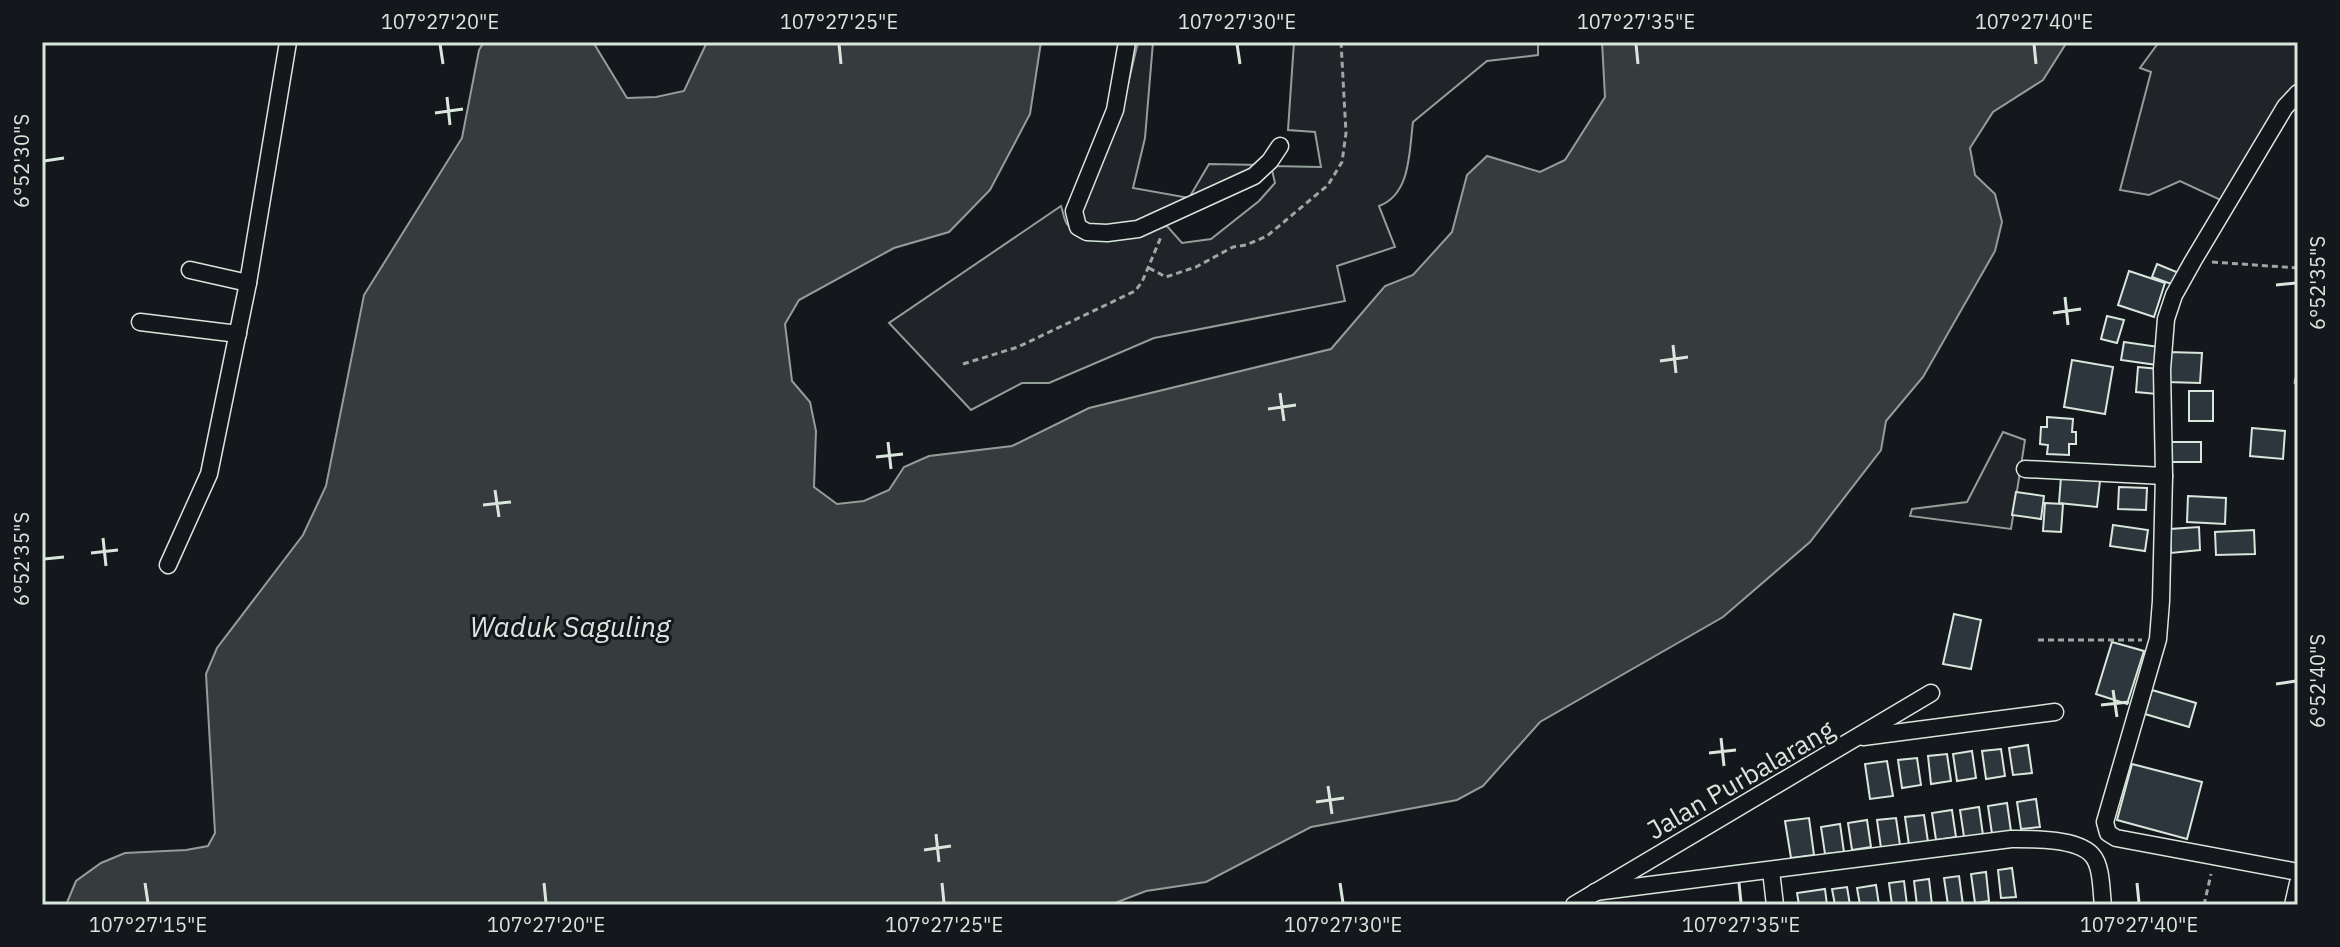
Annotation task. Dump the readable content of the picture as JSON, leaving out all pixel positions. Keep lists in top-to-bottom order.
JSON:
{
  "streets": {
    "street": ["Jalan Purbalarang"]
  },
  "water": ["Waduk Saguling"],
  "coordinates": [
    "107°27'20\"E",
    "107°27'25\"E",
    "107°27'30\"E",
    "107°27'35\"E",
    "107°27'40\"E",
    "6°52'30\"S",
    "6°52'35\"S",
    "6°52'40\"S",
    "107°27'15\"E"
  ]
}
